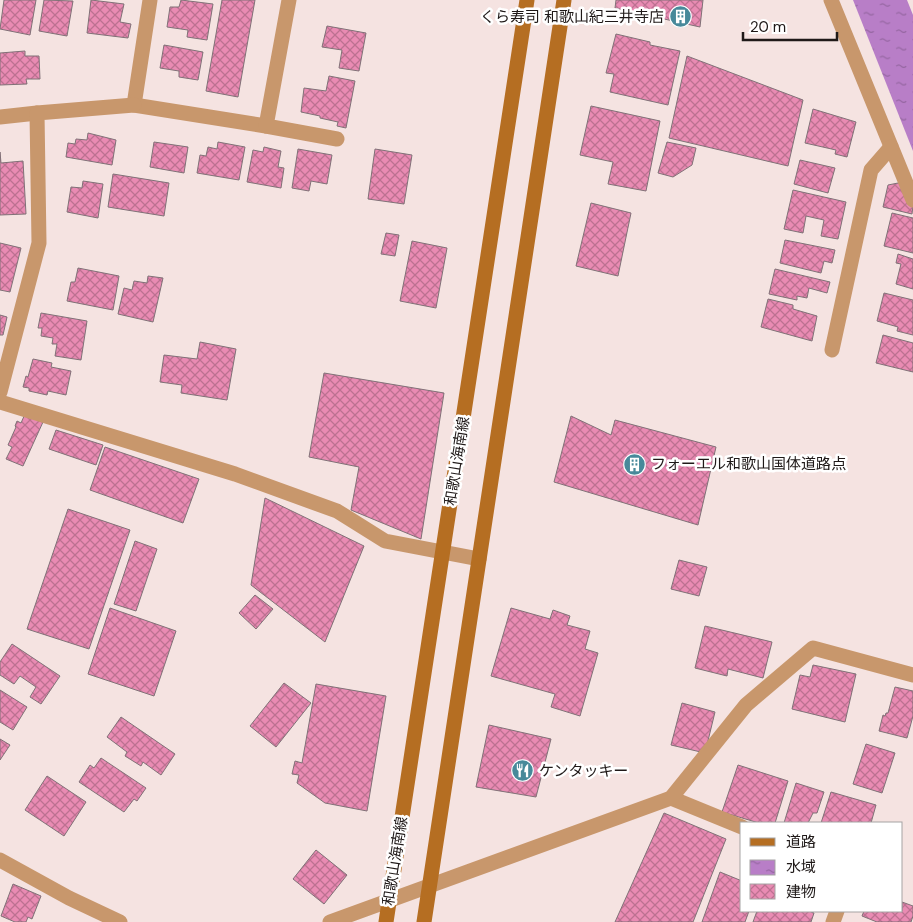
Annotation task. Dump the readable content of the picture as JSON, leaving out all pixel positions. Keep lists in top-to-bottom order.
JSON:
{
  "streets": {
    "main road": ["和歌山海南線"]
  },
  "places": {
    "building": ["くら寿司 和歌山紀三井寺店", "フォーエル和歌山国体道路点"],
    "restaurant": ["ケンタッキー"]
  },
  "legend": ["道路", "水域", "建物"],
  "scale_bar": "20 m"
}
